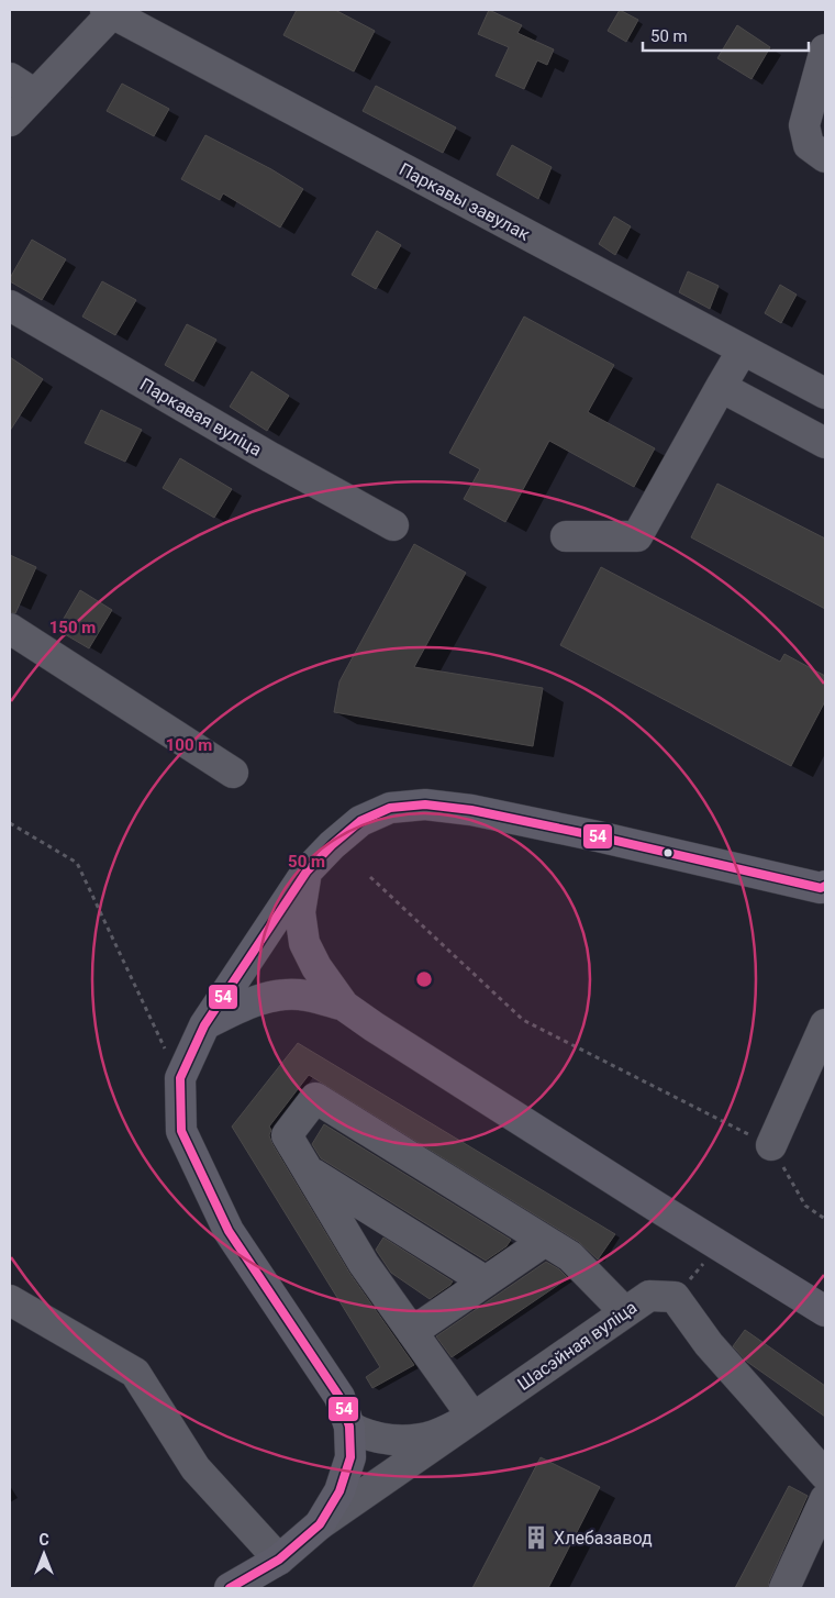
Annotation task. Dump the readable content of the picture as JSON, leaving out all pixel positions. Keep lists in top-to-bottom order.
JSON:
{
  "streets": {
    "street": ["Паркавы завулак", "Паркавая вуліца", "Шасэйная вуліца"]
  },
  "places": {
    "building": ["Хлебазавод"]
  },
  "lines": ["transit line 54"],
  "scale_bar": "50 m",
  "north": "top",
  "rings": ["150 m", "100 m", "50 m"]
}
